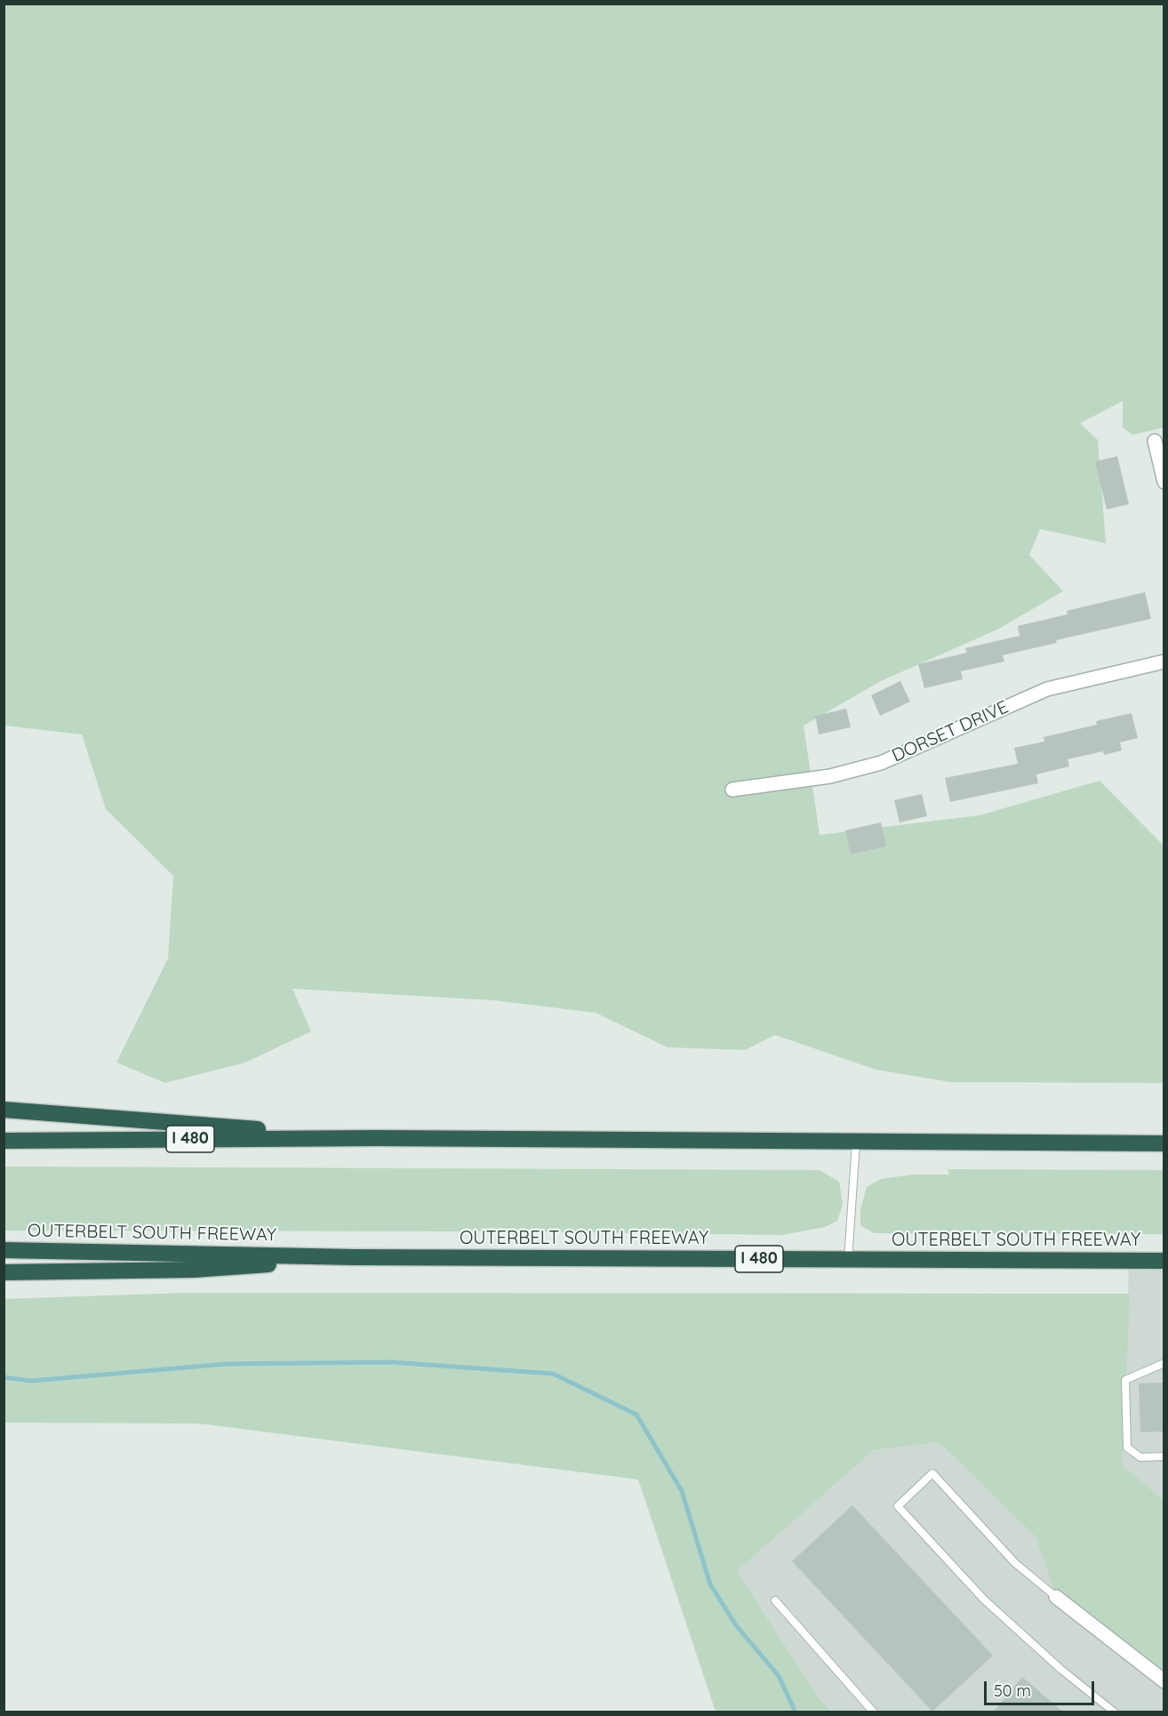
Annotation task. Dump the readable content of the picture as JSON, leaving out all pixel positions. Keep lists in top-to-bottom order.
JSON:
{
  "streets": {
    "highway": ["I 480", "OUTERBELT SOUTH FREEWAY"],
    "street": ["DORSET DRIVE"]
  },
  "scale_bar": "50 m"
}
